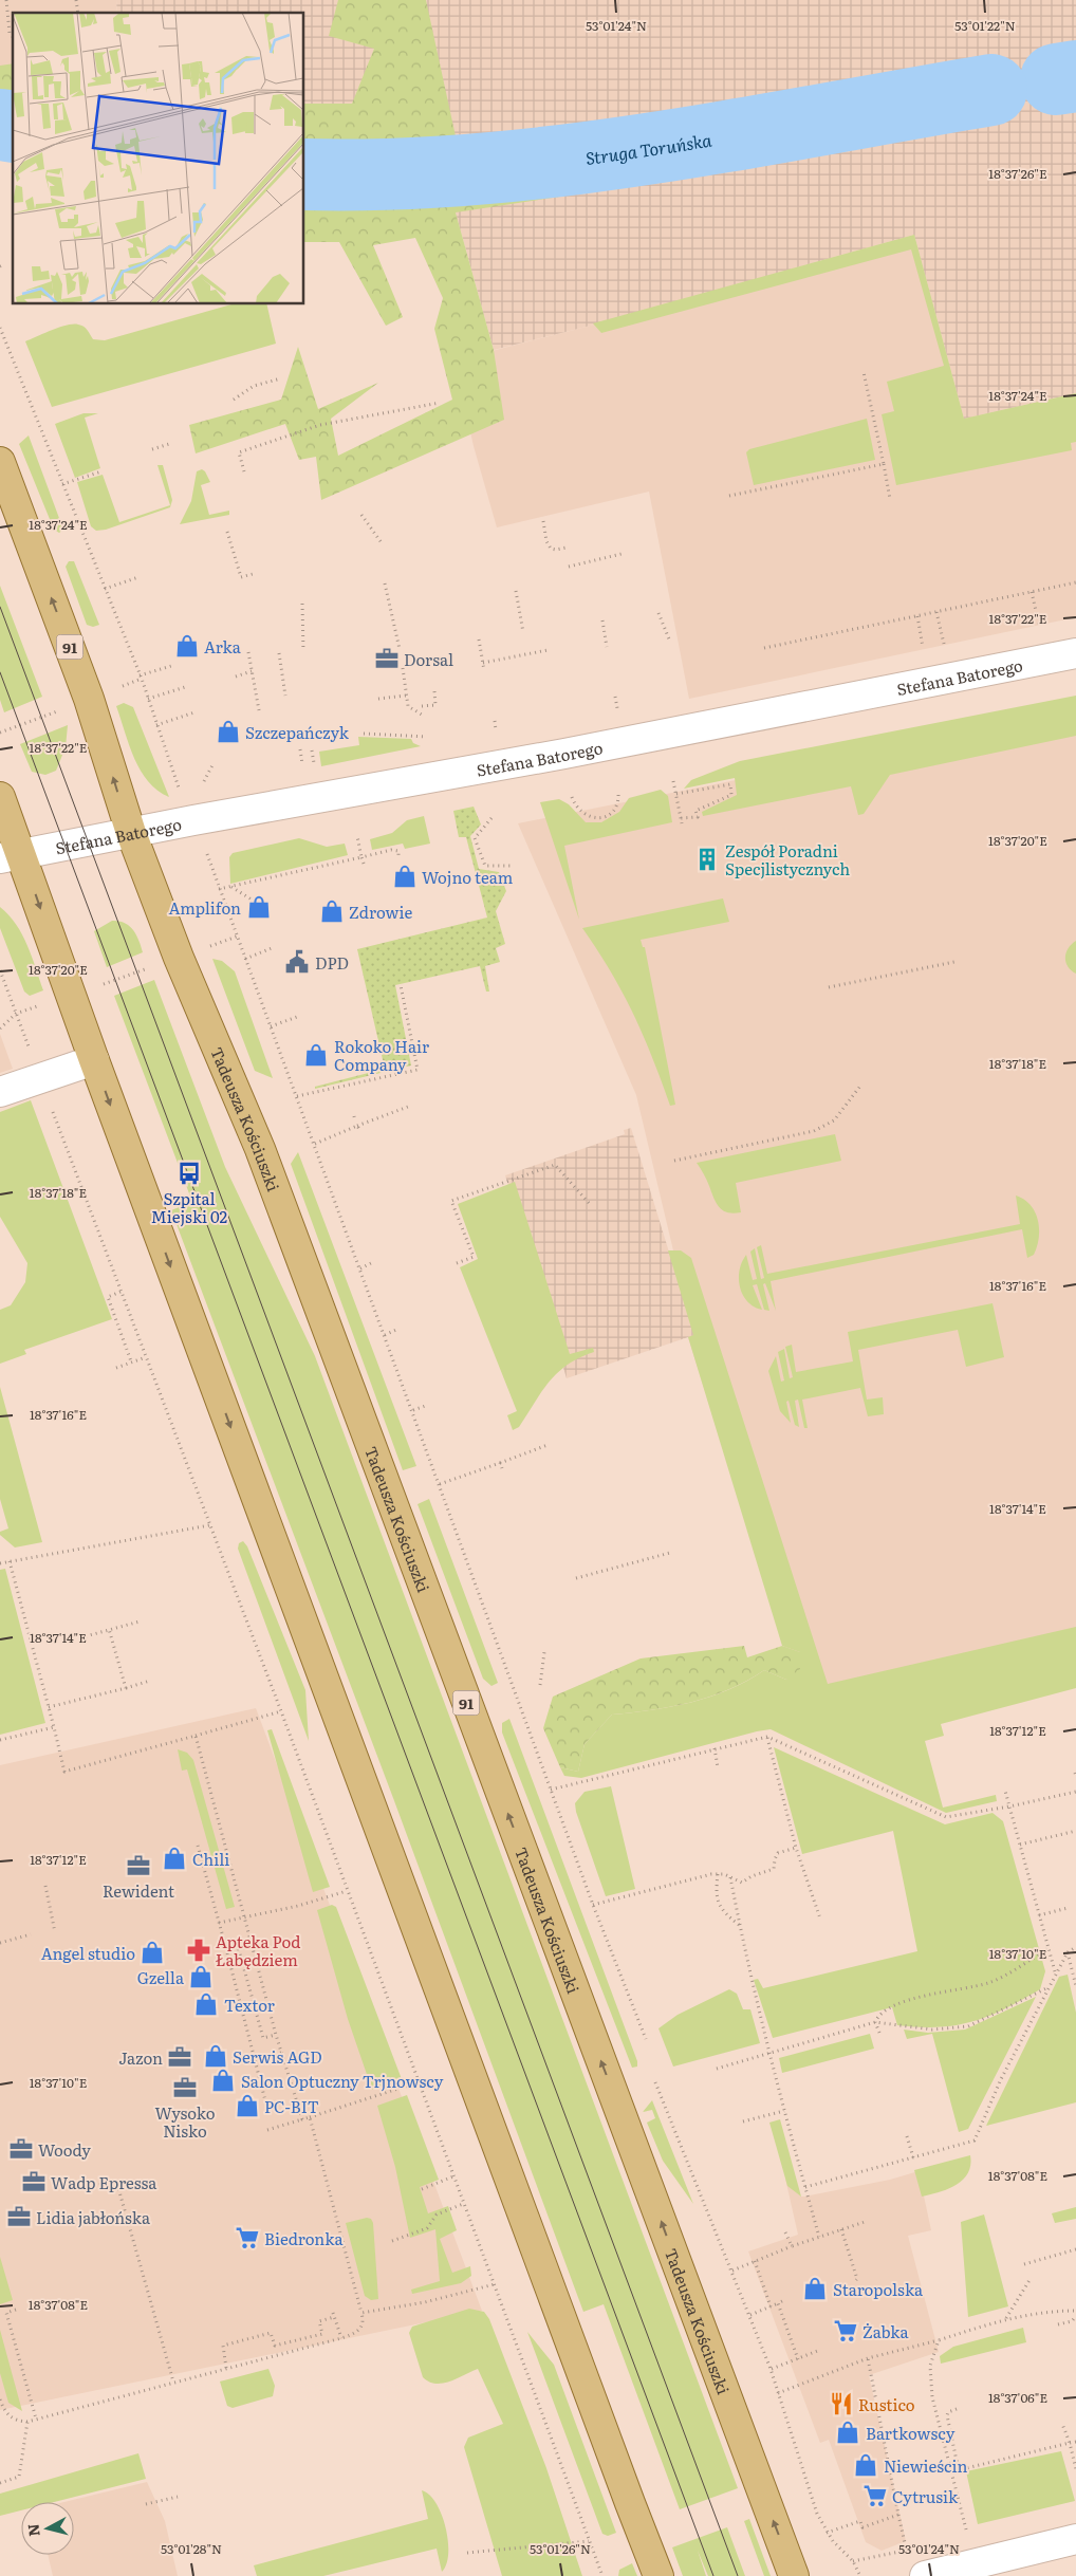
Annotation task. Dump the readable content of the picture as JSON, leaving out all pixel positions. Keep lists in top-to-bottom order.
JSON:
{
  "streets": {
    "main road": ["91", "Tadeusza Kościuszki"],
    "street": ["Stefana Batorego"]
  },
  "crossings": [
    ["Stefana Batorego", "Tadeusza Kościuszki"]
  ],
  "water": ["Struga Toruńska"],
  "places": {
    "shop": [
      "Arka",
      "Szczepańczyk",
      "Wojno team",
      "Amplifon",
      "Zdrowie",
      "Rokoko Hair Company",
      "Chili",
      "Angel studio",
      "Gzella",
      "Textor",
      "Serwis AGD",
      "Salon Optuczny Trjnowscy",
      "PC-BIT",
      "Staropolska",
      "Bartkowscy",
      "Niewieścin"
    ],
    "office": [
      "Dorsal",
      "Rewident",
      "Jazon",
      "Wysoko Nisko",
      "Woody",
      "Wadp Epressa",
      "Lidia jabłońska"
    ],
    "building": ["Zespół Poradni Specjlistycznych"],
    "public building": ["DPD"],
    "bus stop": ["Szpital Miejski 02"],
    "pharmacy": ["Apteka Pod Łabędziem"],
    "supermarket": ["Biedronka", "Żabka", "Cytrusik"],
    "restaurant": ["Rustico"]
  },
  "north": "left",
  "coordinates": [
    "53°01'24\"N",
    "53°01'22\"N",
    "18°37'26\"E",
    "18°37'24\"E",
    "18°37'22\"E",
    "18°37'20\"E",
    "18°37'18\"E",
    "18°37'16\"E",
    "18°37'14\"E",
    "18°37'12\"E",
    "18°37'10\"E",
    "18°37'08\"E",
    "18°37'06\"E",
    "53°01'28\"N",
    "53°01'26\"N"
  ]
}
